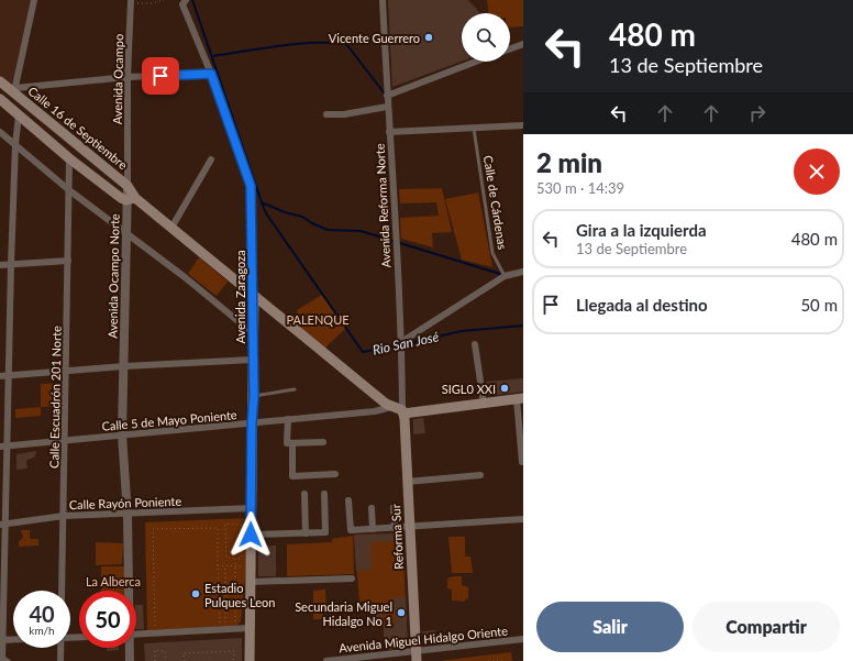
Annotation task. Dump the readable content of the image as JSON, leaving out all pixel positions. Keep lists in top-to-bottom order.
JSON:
{
  "streets": {
    "main road": ["Calle 16 de Septiembre", "Avenida Zaragoza", "Reforma Sur"],
    "street": [
      "Avenida Ocampo",
      "Avenida Reforma Norte",
      "Avenida Ocampo Norte",
      "Calle Escuadrón 201 Norte",
      "Calle 5 de Mayo Poniente",
      "Calle Rayón Poniente",
      "Avenida Miguel Hidalgo Oriente"
    ],
    "lane": ["Calle de Cárdenas"]
  },
  "crossings": [
    ["Avenida Ocampo", "Calle 16 de Septiembre"],
    ["Calle 16 de Septiembre", "Avenida Reforma Norte"],
    ["Calle 16 de Septiembre", "Avenida Ocampo Norte"],
    ["Calle 16 de Septiembre", "Avenida Zaragoza"],
    ["Calle 16 de Septiembre", "Calle Escuadrón 201 Norte"],
    ["Calle 16 de Septiembre", "Calle 5 de Mayo Poniente"],
    ["Calle 16 de Septiembre", "Reforma Sur"],
    ["Avenida Reforma Norte", "Reforma Sur"],
    ["Avenida Zaragoza", "Calle 5 de Mayo Poniente"],
    ["Avenida Zaragoza", "Calle Rayón Poniente"],
    ["Calle Escuadrón 201 Norte", "Calle 5 de Mayo Poniente"],
    ["Calle Escuadrón 201 Norte", "Calle Rayón Poniente"],
    ["Reforma Sur", "Avenida Miguel Hidalgo Oriente"]
  ],
  "water": ["Rio San José"],
  "parks": ["PALENQUE", "La Alberca"],
  "places": [
    "Vicente Guerrero",
    "SIGL0 XXI",
    "Estadio Pulques Leon",
    "Secundaria Miguel Hidalgo No 1"
  ],
  "page": {
    "turn": ["480 m", "13 de Septiembre"],
    "heading": ["2 min", "530 m · 14:39"],
    "list": [
      {
        "name": "Gira a la izquierda",
        "note": "13 de Septiembre",
        "value": "480 m"
      },
      {
        "name": "Llegada al destino",
        "value": "50 m"
      }
    ],
    "speed": "40 km/h",
    "limit": "50",
    "buttons": ["Salir", "Compartir"]
  }
}
